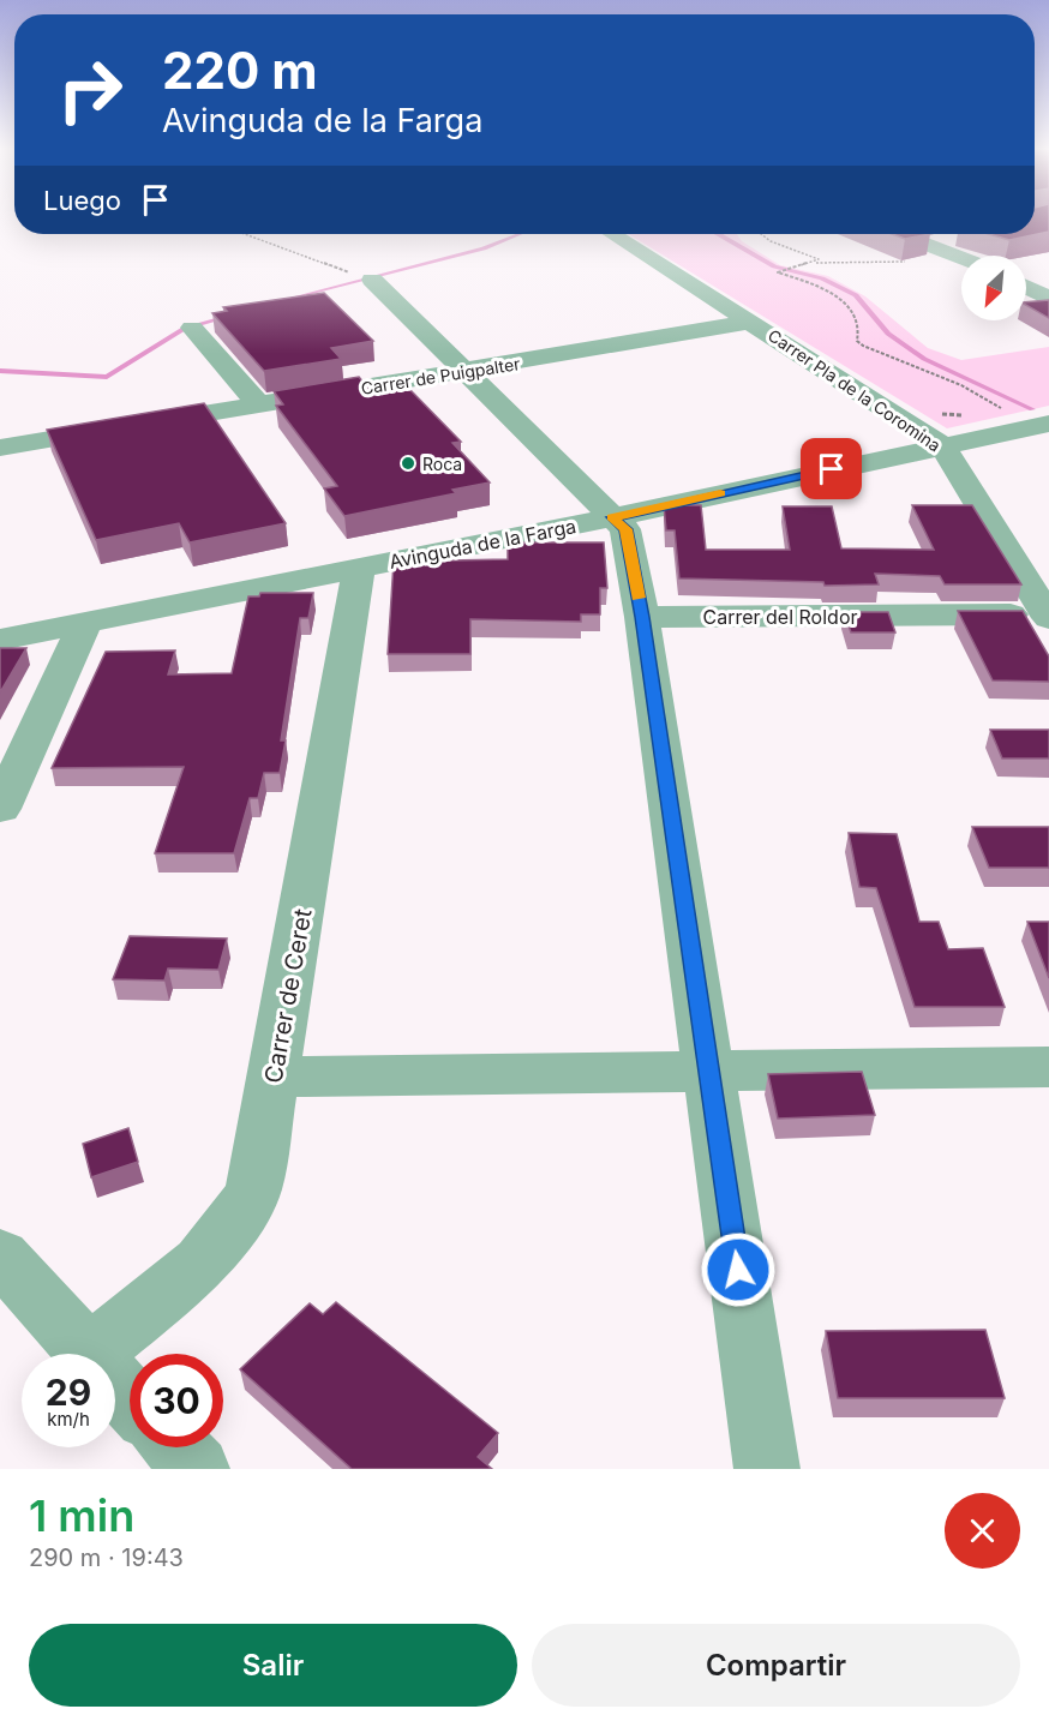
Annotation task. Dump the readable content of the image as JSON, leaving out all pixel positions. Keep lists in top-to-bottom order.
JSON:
{
  "streets": {
    "street": [
      "Carrer de Puigpalter",
      "Carrer Pla de la Coromina",
      "Avinguda de la Farga",
      "Carrer del Roldor",
      "Carrer de Ceret"
    ]
  },
  "crossings": [
    ["Carrer de Puigpalter", "Carrer Pla de la Coromina"],
    ["Carrer Pla de la Coromina", "Avinguda de la Farga"],
    ["Carrer Pla de la Coromina", "Carrer del Roldor"],
    ["Avinguda de la Farga", "Carrer de Ceret"]
  ],
  "places": ["Roca"],
  "north": "bottom left",
  "page": {
    "turn": ["220 m", "Avinguda de la Farga"],
    "then": "Luego",
    "speed": "29 km/h",
    "limit": "30",
    "heading": ["1 min", "290 m · 19:43"],
    "buttons": ["Salir", "Compartir"]
  }
}
